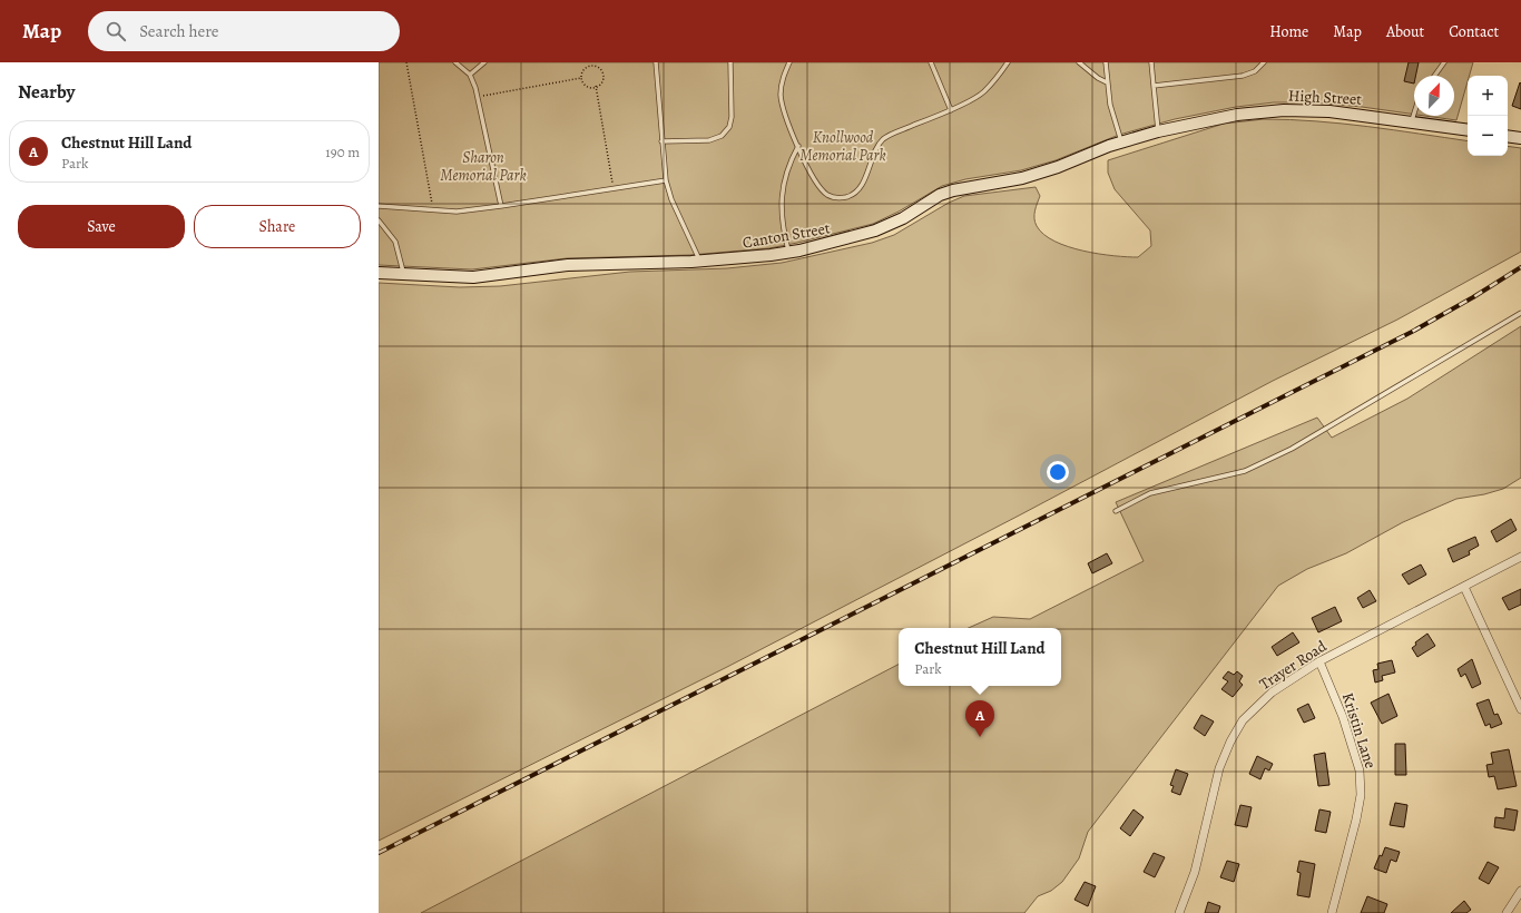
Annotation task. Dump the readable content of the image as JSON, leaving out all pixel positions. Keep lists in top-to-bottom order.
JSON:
{
  "streets": {
    "street": [
      "High Street",
      "Canton Street",
      "Trayer Road",
      "Kristin Lane"
    ]
  },
  "crossings": [
    ["High Street", "Canton Street"],
    ["Trayer Road", "Kristin Lane"]
  ],
  "parks": ["Knollwood Memorial Park", "Sharon Memorial Park"],
  "north": "top right",
  "page": {
    "header": "Map",
    "search": "Search here",
    "nav": [
      "Home",
      "Map",
      "About",
      "Contact"
    ],
    "heading": "Nearby",
    "map_buttons": ["+", "−"],
    "list": [
      {
        "mark": "A",
        "name": "Chestnut Hill Land",
        "note": "Park",
        "value": "190 m"
      }
    ],
    "buttons": ["Save", "Share"],
    "popup": ["Chestnut Hill Land", "Park"],
    "pins": "A"
  }
}
